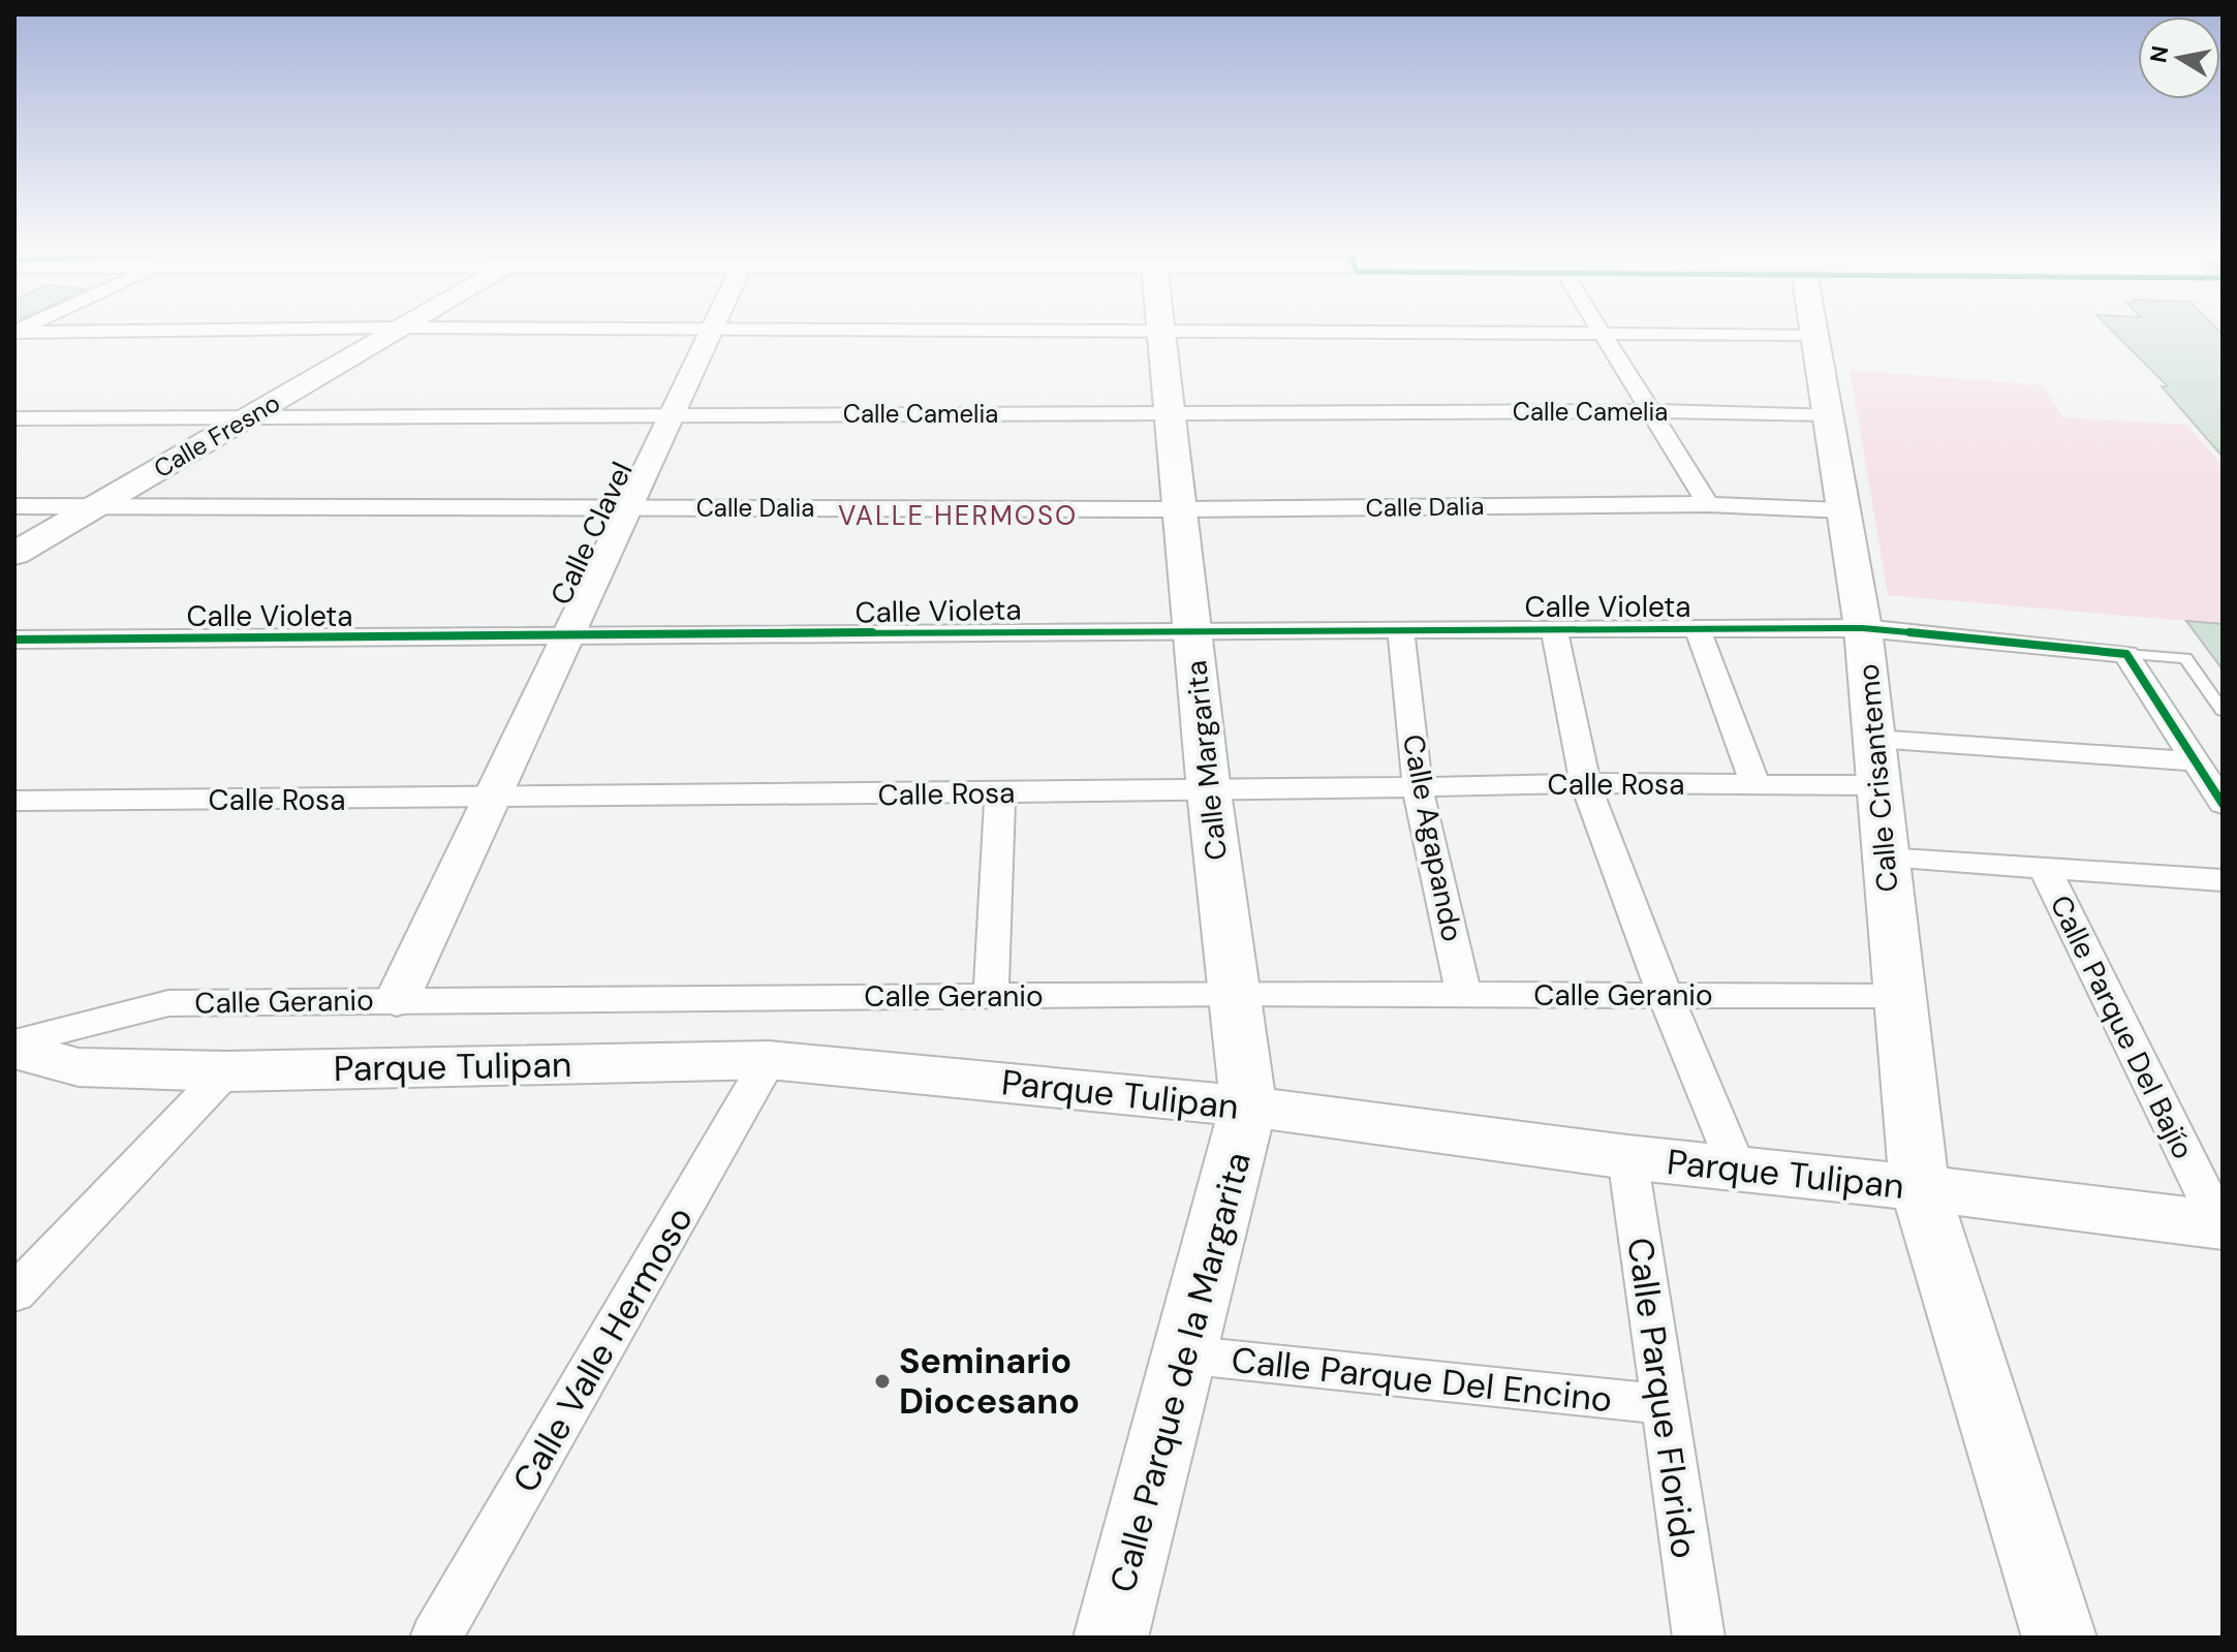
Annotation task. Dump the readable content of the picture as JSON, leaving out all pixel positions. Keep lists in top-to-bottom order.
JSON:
{
  "streets": {
    "main road": [
      "Calle Fresno",
      "Calle Margarita",
      "Calle Crisantemo",
      "Parque Tulipan",
      "Calle Parque de la Margarita"
    ],
    "street": [
      "Calle Camelia",
      "Calle Dalia",
      "Calle Clavel",
      "Calle Violeta",
      "Calle Rosa",
      "Calle Agapando",
      "Calle Geranio",
      "Calle Parque Del Bajío",
      "Calle Valle Hermoso",
      "Calle Parque Del Encino",
      "Calle Parque Florido"
    ]
  },
  "crossings": [
    ["Calle Camelia", "Calle Fresno"],
    ["Calle Camelia", "Calle Clavel"],
    ["Calle Camelia", "Calle Margarita"],
    ["Calle Camelia", "Calle Crisantemo"],
    ["Calle Fresno", "Calle Dalia"],
    ["Calle Dalia", "Calle Clavel"],
    ["Calle Dalia", "Calle Margarita"],
    ["Calle Dalia", "Calle Crisantemo"],
    ["Calle Clavel", "Calle Violeta"],
    ["Calle Clavel", "Calle Rosa"],
    ["Calle Clavel", "Calle Geranio"],
    ["Calle Violeta", "Calle Margarita"],
    ["Calle Violeta", "Calle Crisantemo"],
    ["Calle Violeta", "Calle Agapando"],
    ["Calle Margarita", "Calle Rosa"],
    ["Calle Margarita", "Calle Geranio"],
    ["Calle Margarita", "Parque Tulipan"],
    ["Calle Margarita", "Calle Parque de la Margarita"],
    ["Calle Crisantemo", "Calle Rosa"],
    ["Calle Crisantemo", "Calle Geranio"],
    ["Calle Crisantemo", "Parque Tulipan"],
    ["Calle Rosa", "Calle Agapando"],
    ["Calle Agapando", "Calle Geranio"],
    ["Calle Parque Del Bajío", "Parque Tulipan"],
    ["Parque Tulipan", "Calle Valle Hermoso"],
    ["Parque Tulipan", "Calle Parque de la Margarita"],
    ["Parque Tulipan", "Calle Parque Florido"],
    ["Calle Parque de la Margarita", "Calle Parque Del Encino"],
    ["Calle Parque Del Encino", "Calle Parque Florido"]
  ],
  "districts": ["VALLE HERMOSO"],
  "places": ["Seminario Diocesano"],
  "north": "left"
}
